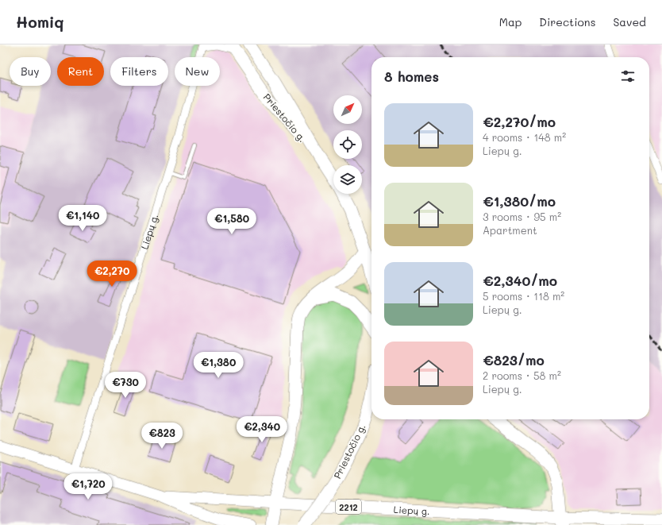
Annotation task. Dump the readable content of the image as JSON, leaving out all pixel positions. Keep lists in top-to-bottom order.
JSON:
{
  "streets": {
    "main road": ["Priestočio g.", "Liepų g.", "2212"]
  },
  "crossings": [
    ["Priestočio g.", "Liepų g."]
  ],
  "north": "top right",
  "page": {
    "header": "Homiq",
    "nav": ["Map", "Directions", "Saved"],
    "chip": [
      "Buy",
      "Rent",
      "Filters",
      "New"
    ],
    "heading": "8 homes",
    "list": [
      {
        "name": "€2,270/mo",
        "note": "4 rooms · 148 m² · Liepų g."
      },
      {
        "name": "€1,380/mo",
        "note": "3 rooms · 95 m² · Apartment"
      },
      {
        "name": "€2,340/mo",
        "note": "5 rooms · 118 m² · Liepų g."
      },
      {
        "name": "€823/mo",
        "note": "2 rooms · 58 m² · Liepų g."
      }
    ],
    "price": [
      "€1,140",
      "€1,580",
      "€2,270",
      "€1,380",
      "€730",
      "€2,340",
      "€823",
      "€1,720"
    ]
  }
}
